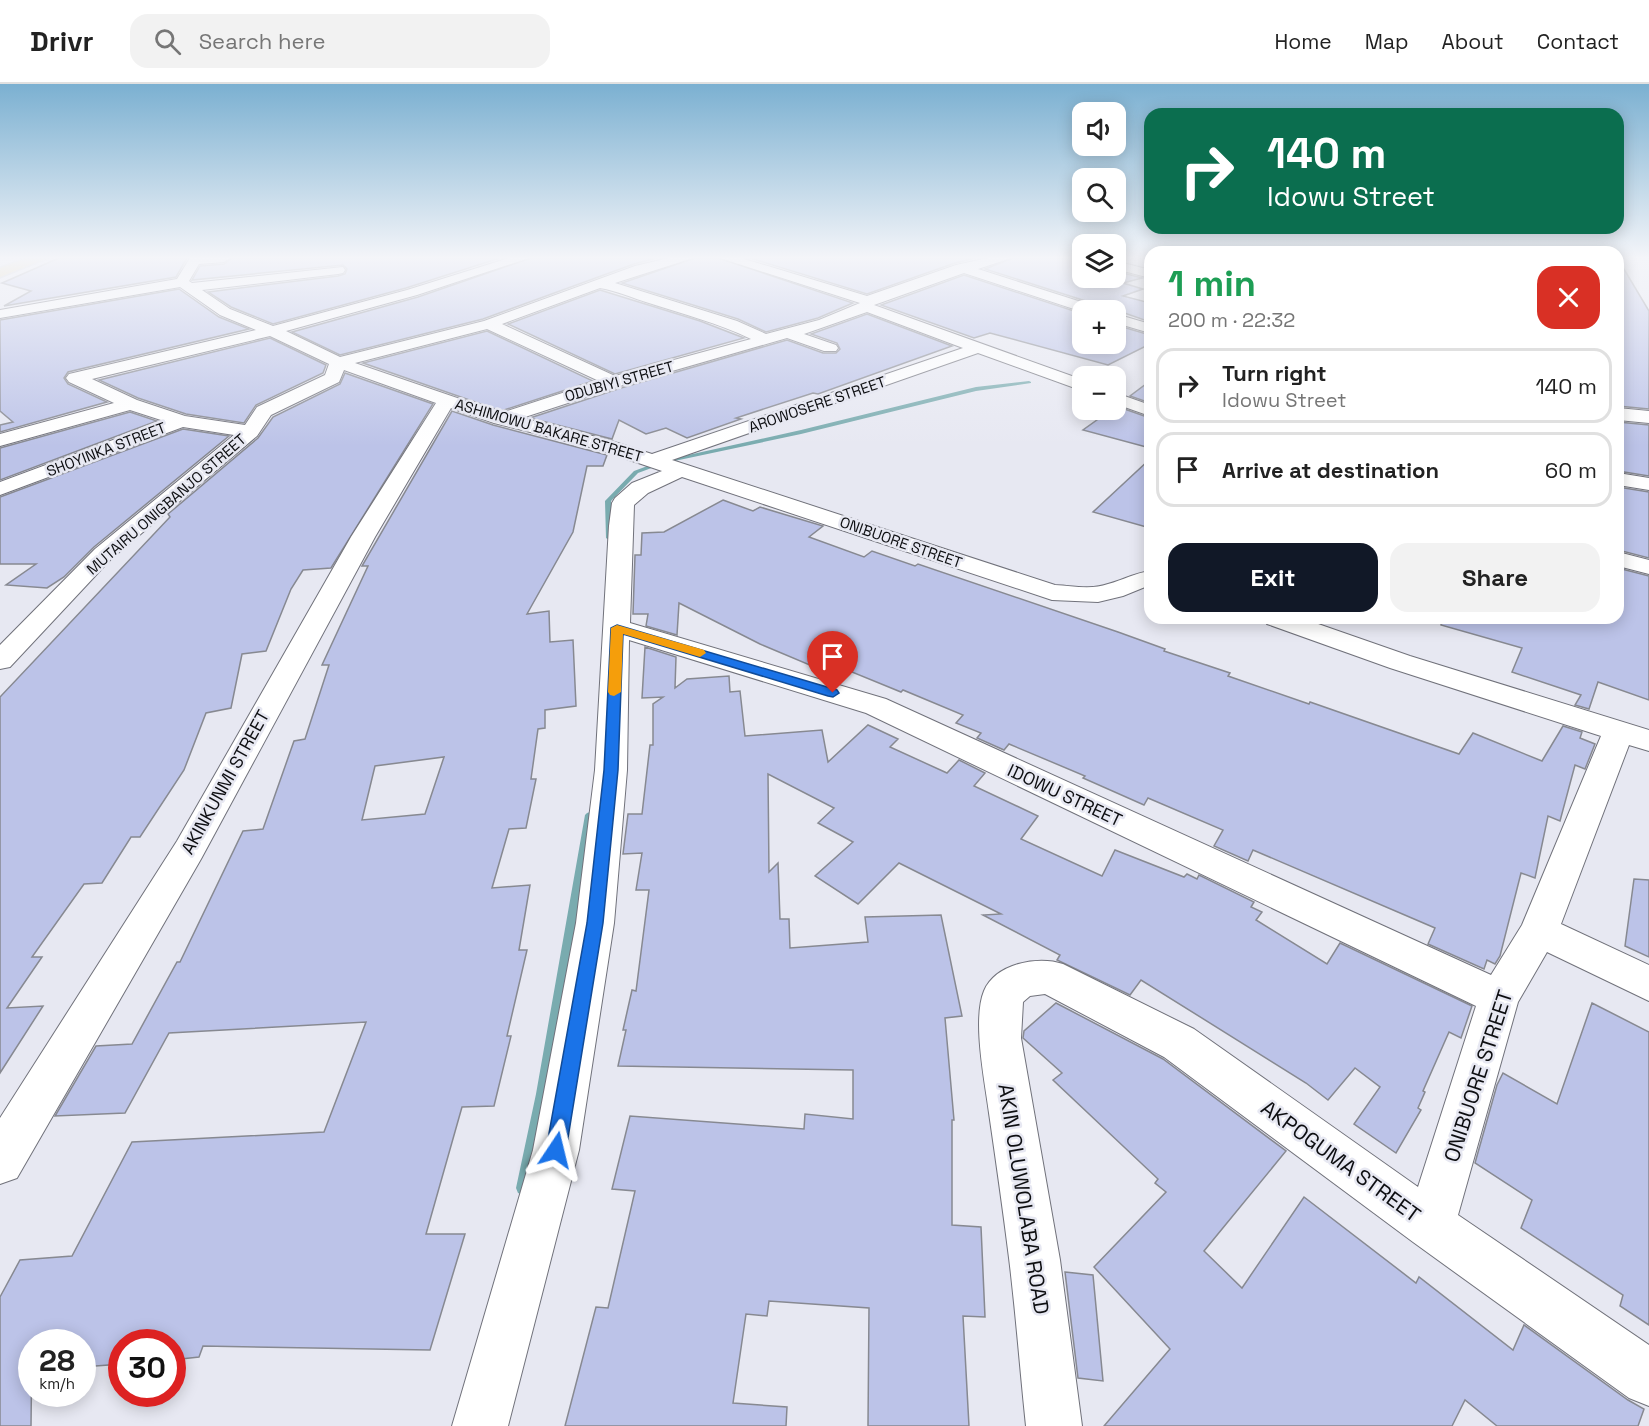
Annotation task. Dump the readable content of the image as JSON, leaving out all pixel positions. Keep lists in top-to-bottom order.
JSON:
{
  "streets": {
    "street": [
      "ODUBIYI STREET",
      "AROWOSERE STREET",
      "ASHIMOWU BAKARE STREET",
      "SHOYINKA STREET",
      "MUTAIRU ONIGBANJO STREET",
      "ONIBUORE STREET",
      "AKINKUNMI STREET",
      "IDOWU STREET",
      "AKPOGUMA STREET",
      "AKIN OLUWOLABA ROAD"
    ]
  },
  "crossings": [
    ["ODUBIYI STREET", "ASHIMOWU BAKARE STREET"],
    ["AROWOSERE STREET", "ASHIMOWU BAKARE STREET"],
    ["AROWOSERE STREET", "ONIBUORE STREET"],
    ["AROWOSERE STREET", "IDOWU STREET"],
    ["ASHIMOWU BAKARE STREET", "MUTAIRU ONIGBANJO STREET"],
    ["ASHIMOWU BAKARE STREET", "ONIBUORE STREET"],
    ["ASHIMOWU BAKARE STREET", "AKINKUNMI STREET"],
    ["SHOYINKA STREET", "MUTAIRU ONIGBANJO STREET"],
    ["ONIBUORE STREET", "IDOWU STREET"],
    ["ONIBUORE STREET", "AKPOGUMA STREET"],
    ["AKPOGUMA STREET", "AKIN OLUWOLABA ROAD"]
  ],
  "page": {
    "header": "Drivr",
    "search": "Search here",
    "nav": [
      "Home",
      "Map",
      "About",
      "Contact"
    ],
    "map_buttons": ["+", "−"],
    "turn": ["140 m", "Idowu Street"],
    "heading": ["1 min", "200 m · 22:32"],
    "list": [
      {
        "name": "Turn right",
        "note": "Idowu Street",
        "value": "140 m"
      },
      {
        "name": "Arrive at destination",
        "value": "60 m"
      }
    ],
    "buttons": ["Exit", "Share"],
    "speed": "28 km/h",
    "limit": "30"
  }
}
